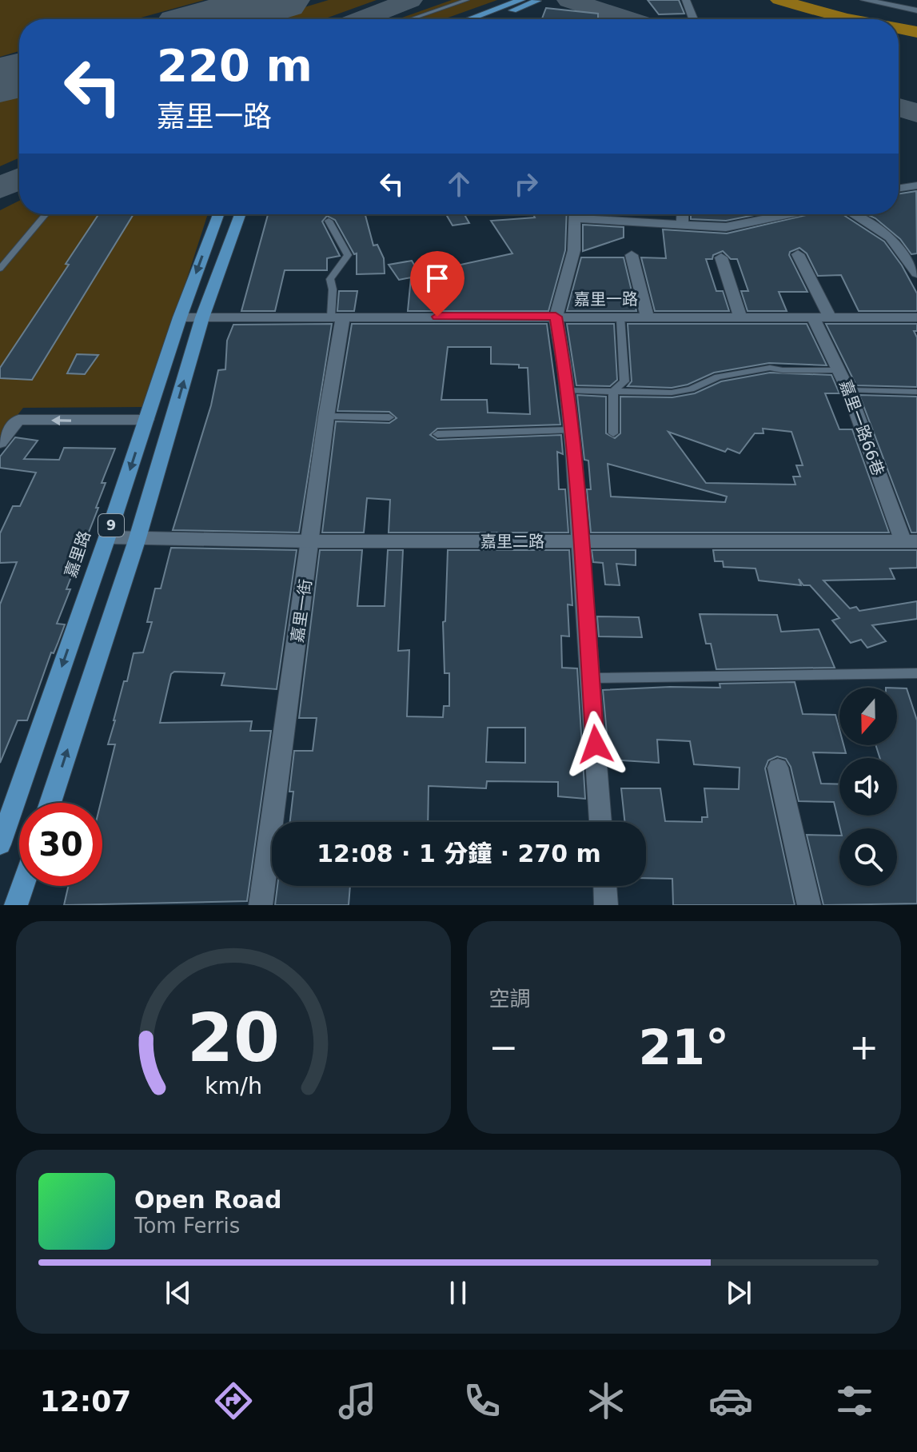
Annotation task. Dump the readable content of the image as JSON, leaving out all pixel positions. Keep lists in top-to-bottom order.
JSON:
{
  "streets": {
    "main road": ["9", "嘉里路"],
    "street": [
      "嘉里一路",
      "嘉里一路66巷",
      "嘉里二路",
      "嘉里一街"
    ]
  },
  "crossings": [
    ["嘉里一路", "嘉里一路66巷"],
    ["嘉里一路", "9"],
    ["嘉里一路", "嘉里路"],
    ["嘉里一路", "嘉里一街"],
    ["嘉里一路66巷", "嘉里二路"],
    ["9", "嘉里二路"],
    ["嘉里二路", "嘉里路"],
    ["嘉里二路", "嘉里一街"]
  ],
  "north": "bottom",
  "page": {
    "turn": ["220 m", "嘉里一路"],
    "limit": "30",
    "trip": "12:08 · 1 分鐘 · 270 m",
    "tile": "空調",
    "heat": ["−", "21°", "+"],
    "song": ["Open Road", "Tom Ferris"],
    "tabs": "12:07",
    "gauge": ["20", "km/h"]
  }
}
